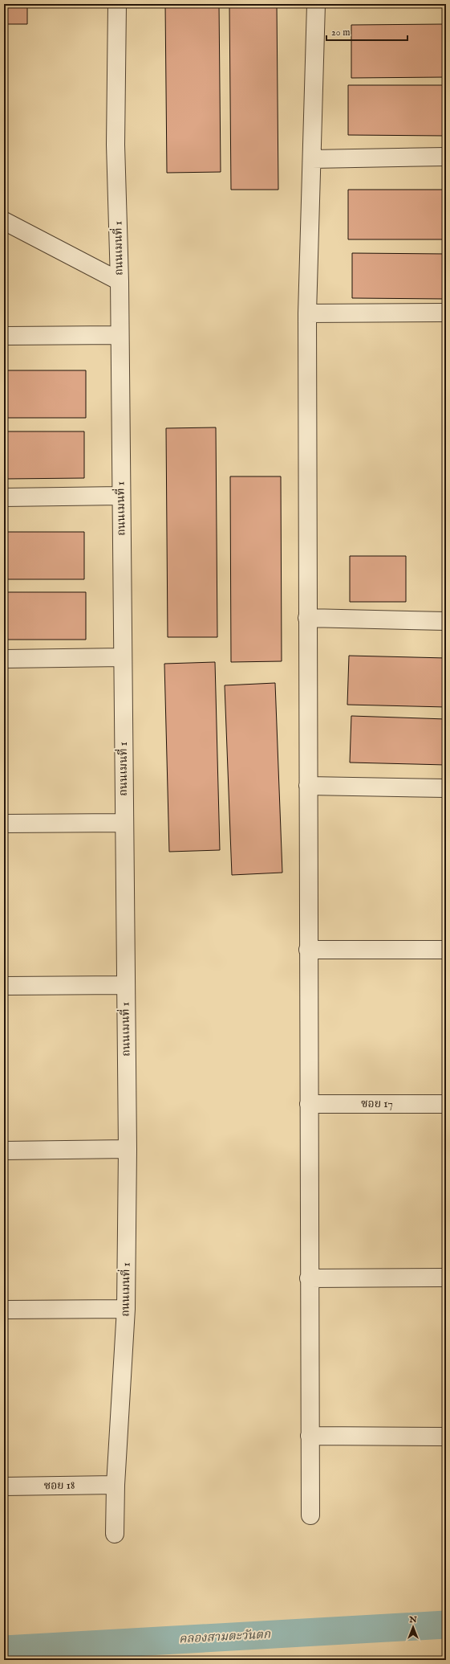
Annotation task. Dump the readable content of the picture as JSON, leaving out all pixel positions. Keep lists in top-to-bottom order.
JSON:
{
  "streets": {
    "street": ["ถนนเมนที่ 1", "ซอย 17", "ซอย 18"]
  },
  "crossings": [
    ["ถนนเมนที่ 1", "ซอย 18"]
  ],
  "water": ["คลองสามตะวันตก"],
  "scale_bar": "20 m",
  "north": "top"
}
